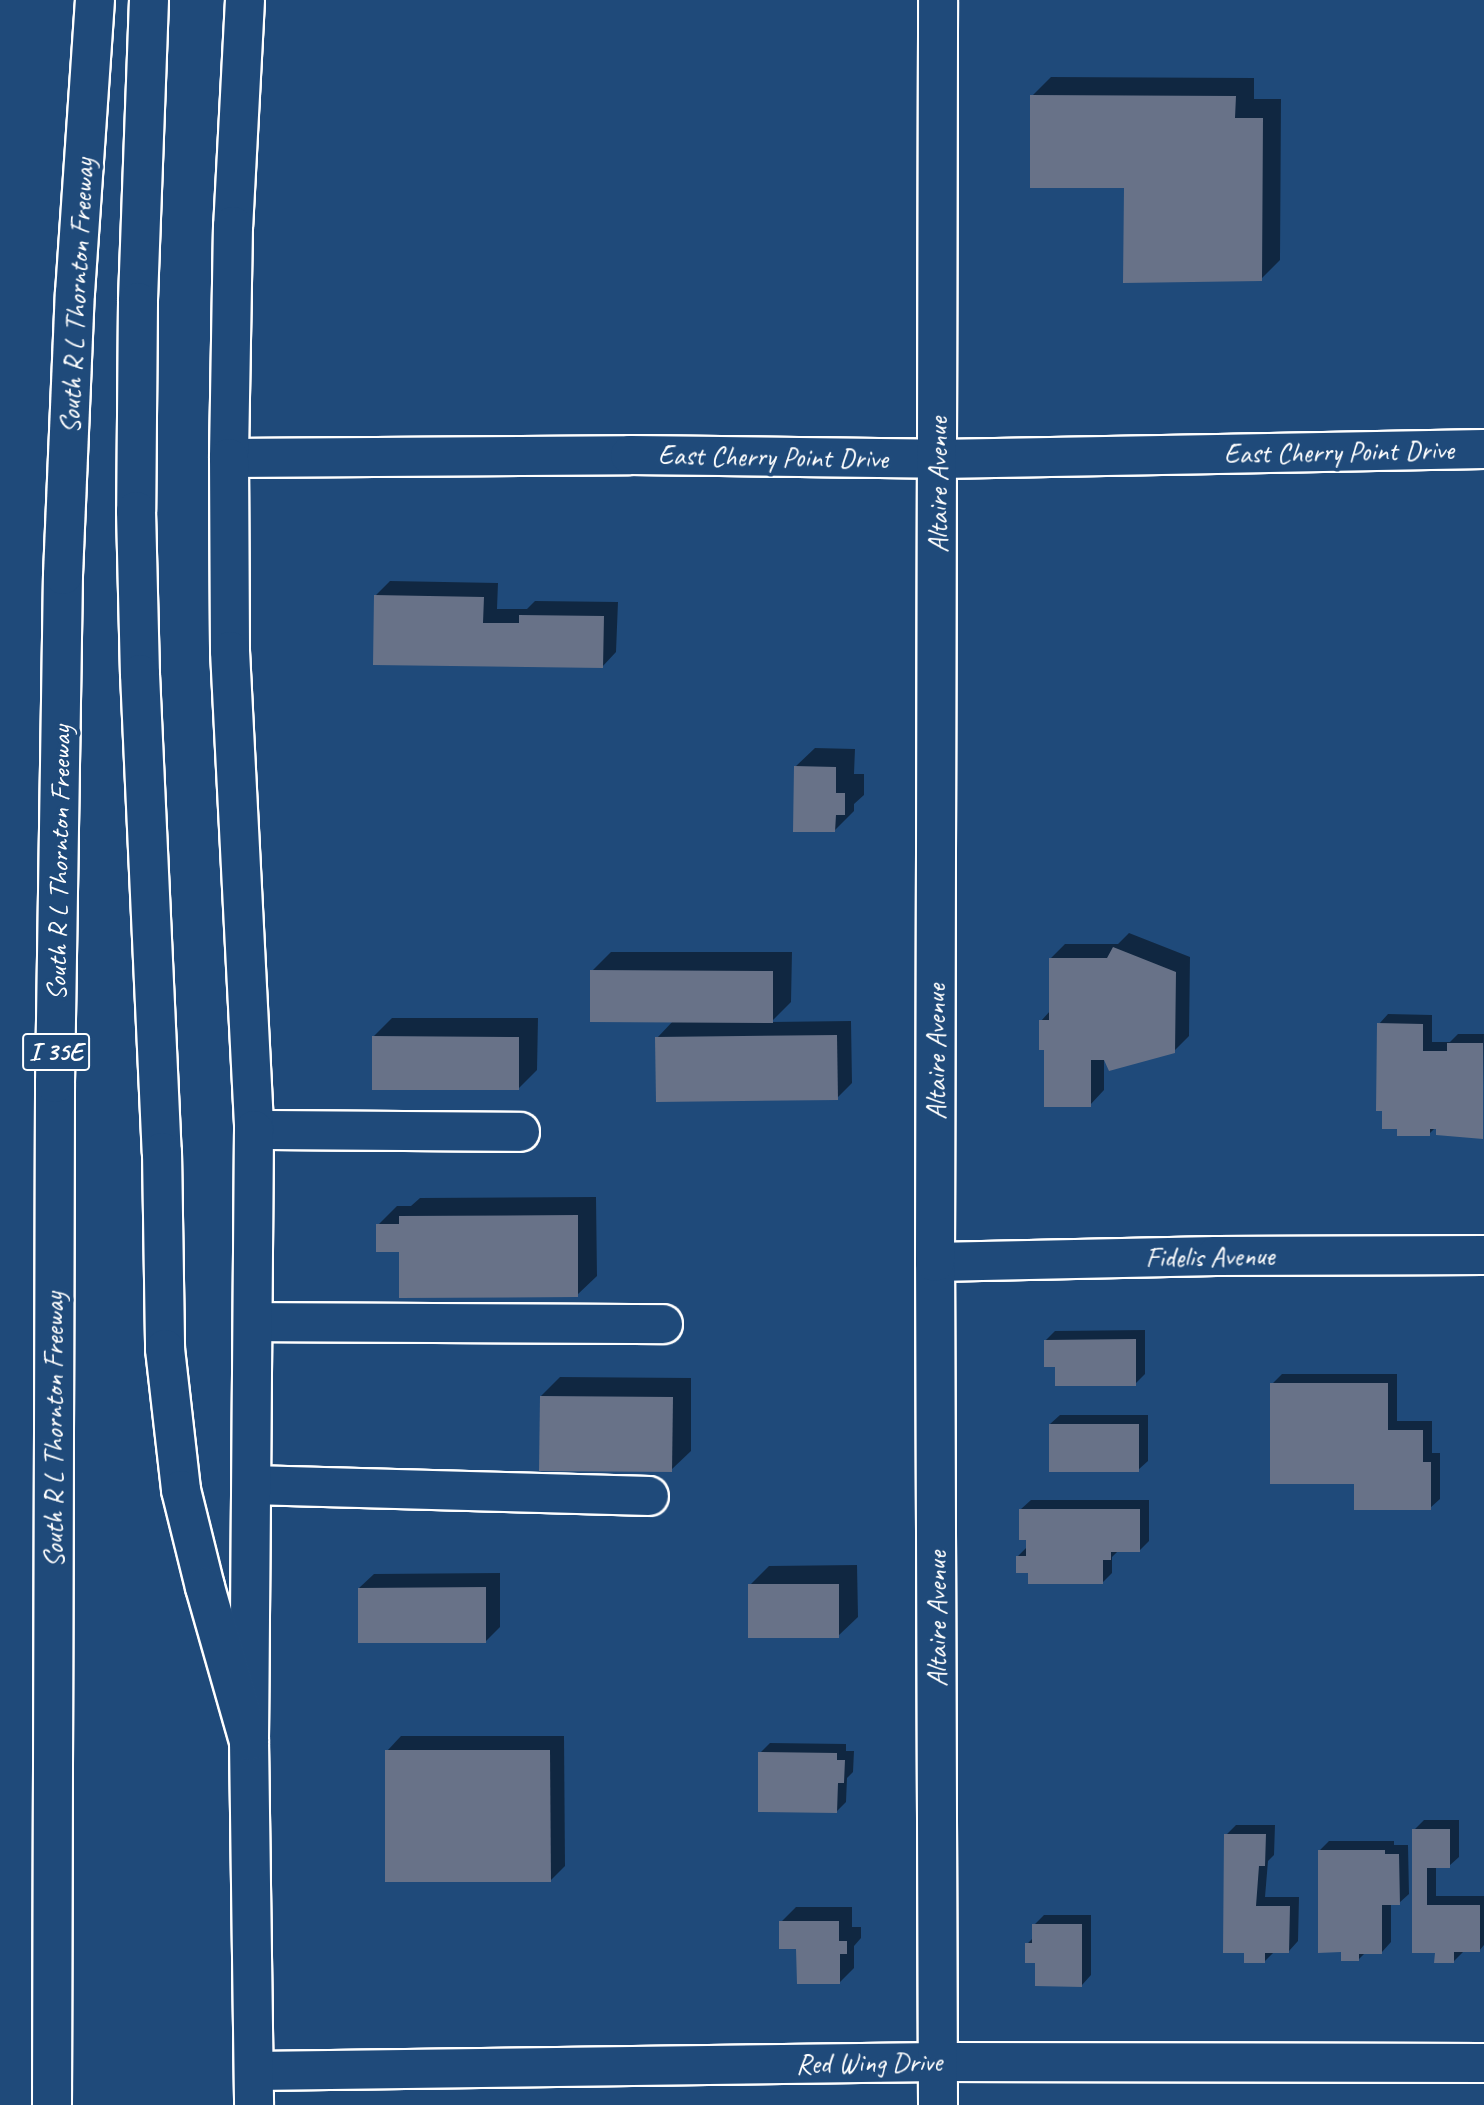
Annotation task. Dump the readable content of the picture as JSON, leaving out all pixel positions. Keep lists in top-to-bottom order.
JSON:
{
  "streets": {
    "main road": [
      "South R L Thornton Freeway",
      "East Cherry Point Drive",
      "Altaire Avenue",
      "I 35E",
      "Fidelis Avenue",
      "Red Wing Drive"
    ]
  },
  "crossings": [
    ["East Cherry Point Drive", "Altaire Avenue"],
    ["Altaire Avenue", "Fidelis Avenue"],
    ["Altaire Avenue", "Red Wing Drive"]
  ]
}
